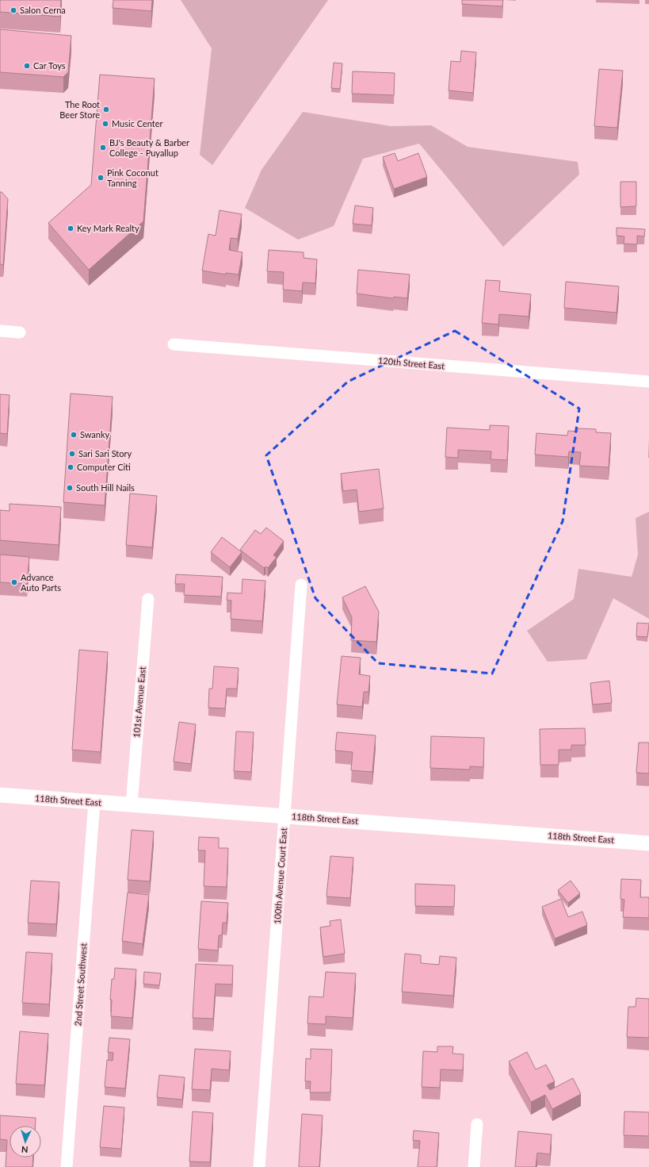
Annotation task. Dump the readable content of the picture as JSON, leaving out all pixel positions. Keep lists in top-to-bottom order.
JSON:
{
  "streets": {
    "street": [
      "120th Street East",
      "101st Avenue East",
      "118th Street East",
      "100th Avenue Court East",
      "2nd Street Southwest"
    ]
  },
  "crossings": [
    ["101st Avenue East", "118th Street East"],
    ["118th Street East", "100th Avenue Court East"],
    ["118th Street East", "2nd Street Southwest"]
  ],
  "places": [
    "Salon Cerna",
    "Car Toys",
    "The Root Beer Store",
    "Music Center",
    "BJ's Beauty & Barber College - Puyallup",
    "Pink Coconut Tanning",
    "Key Mark Realty",
    "Swanky",
    "Sari Sari Story",
    "Computer Citi",
    "South Hill Nails",
    "Advance Auto Parts"
  ],
  "north": "bottom"
}
